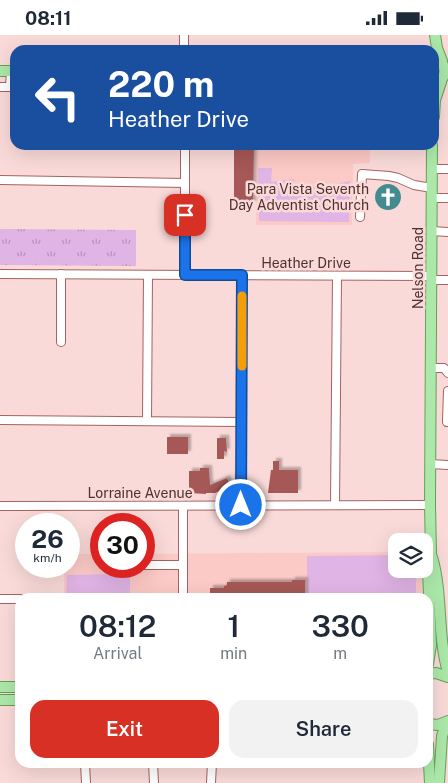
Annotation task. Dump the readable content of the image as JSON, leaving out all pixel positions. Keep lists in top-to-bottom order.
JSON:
{
  "streets": {
    "main road": ["Nelson Road"],
    "street": ["Heather Drive", "Lorraine Avenue"]
  },
  "crossings": [
    ["Heather Drive", "Nelson Road"],
    ["Nelson Road", "Lorraine Avenue"]
  ],
  "places": {
    "church": ["Para Vista Seventh Day Adventist Church"]
  },
  "page": {
    "status": "08:11",
    "turn": ["220 m", "Heather Drive"],
    "speed": "26 km/h",
    "limit": "30",
    "eta": [
      "08:12",
      "Arrival",
      "1",
      "min",
      "330",
      "m"
    ],
    "buttons": ["Exit", "Share"]
  }
}
